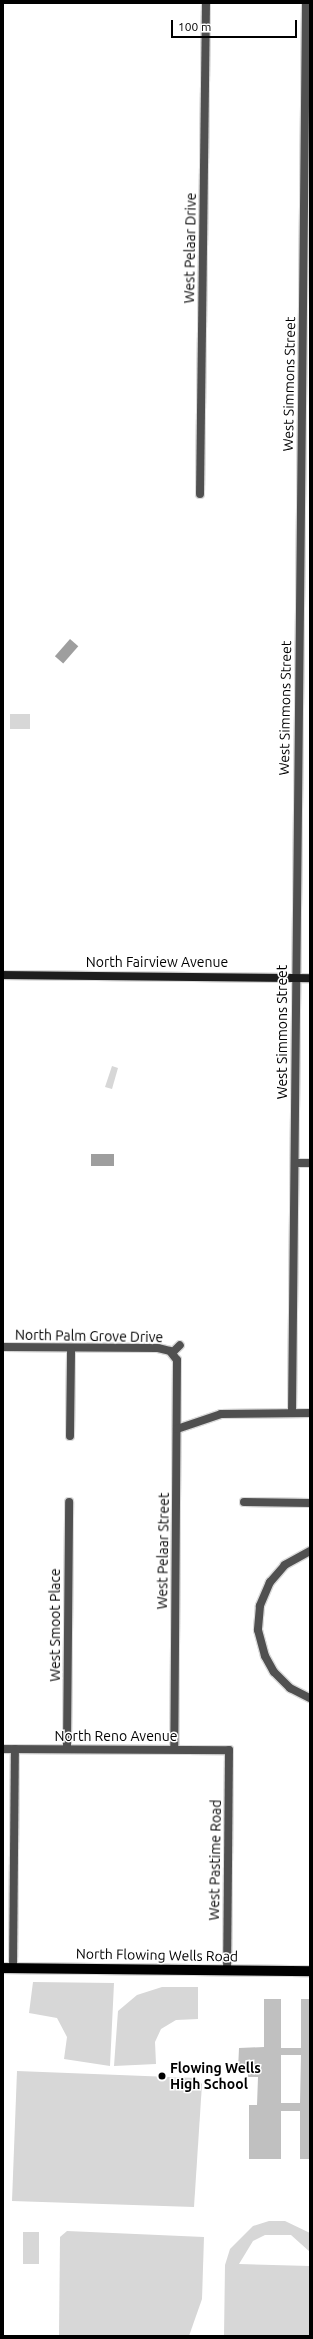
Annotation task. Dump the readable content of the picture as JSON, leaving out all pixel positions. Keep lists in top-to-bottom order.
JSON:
{
  "streets": {
    "main road": ["North Flowing Wells Road"],
    "street": [
      "West Pelaar Drive",
      "West Simmons Street",
      "North Fairview Avenue",
      "North Palm Grove Drive",
      "West Pelaar Street",
      "West Smoot Place",
      "North Reno Avenue",
      "West Pastime Road"
    ]
  },
  "crossings": [
    ["West Simmons Street", "North Fairview Avenue"],
    ["North Palm Grove Drive", "West Pelaar Street"],
    ["West Pelaar Street", "North Reno Avenue"],
    ["West Smoot Place", "North Reno Avenue"],
    ["North Reno Avenue", "West Pastime Road"],
    ["West Pastime Road", "North Flowing Wells Road"]
  ],
  "places": ["Flowing Wells High School"],
  "scale_bar": "100 m"
}
